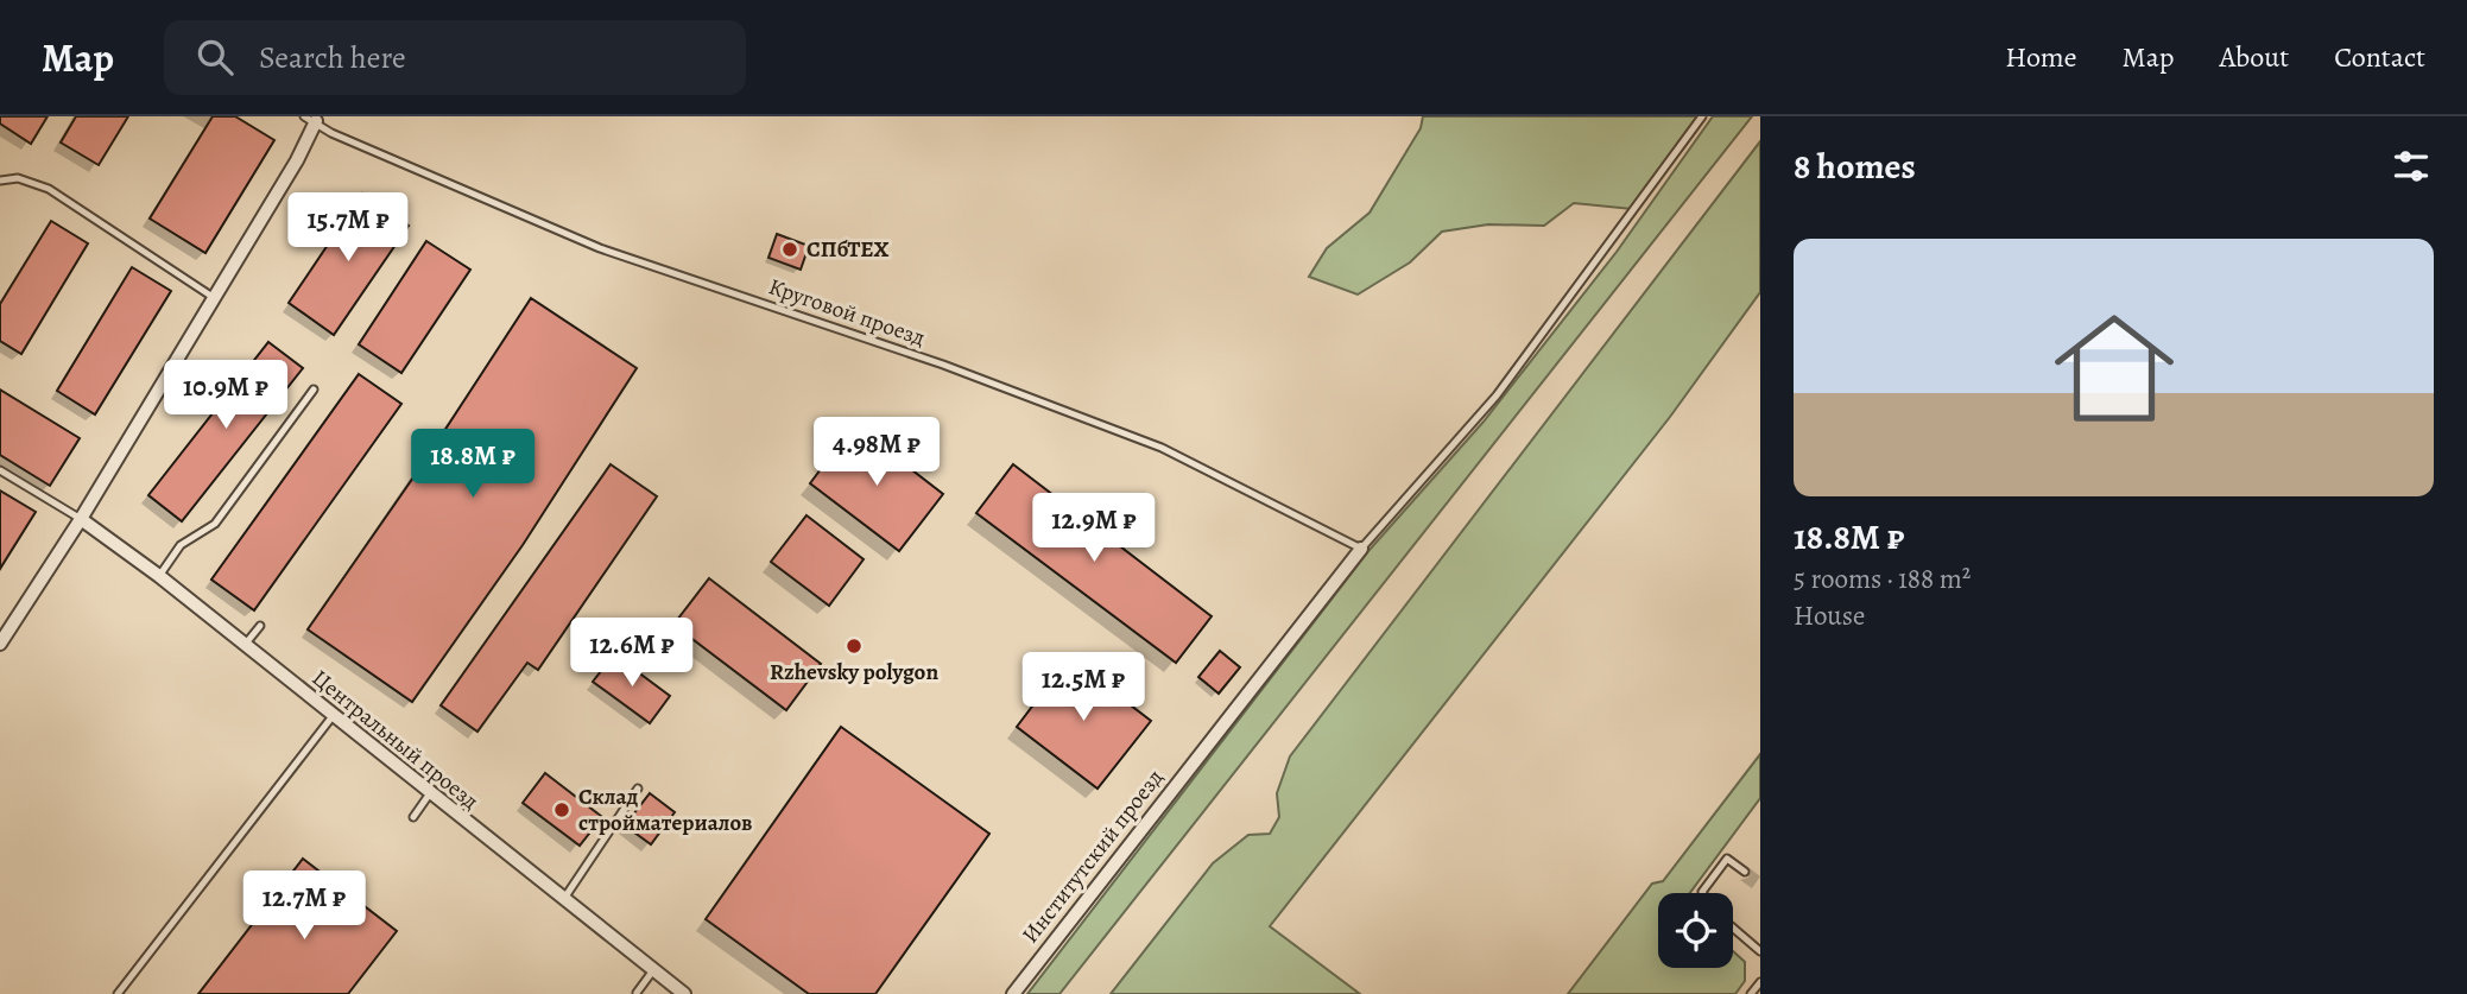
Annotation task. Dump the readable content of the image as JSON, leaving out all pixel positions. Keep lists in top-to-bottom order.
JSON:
{
  "streets": {
    "street": ["Центральный проезд", "Институтский проезд"],
    "lane": ["Круговой проезд"]
  },
  "crossings": [
    ["Круговой проезд", "Институтский проезд"]
  ],
  "places": ["СПбТЕХ", "Rzhevsky polygon", "Склад стройматериалов"],
  "page": {
    "header": "Map",
    "search": "Search here",
    "nav": [
      "Home",
      "Map",
      "About",
      "Contact"
    ],
    "heading": "8 homes",
    "price": [
      "15.7M ₽",
      "10.9M ₽",
      "4.98M ₽",
      "18.8M ₽",
      "12.9M ₽",
      "12.6M ₽",
      "12.5M ₽",
      "12.7M ₽"
    ],
    "list": [
      {
        "name": "18.8M ₽",
        "note": "5 rooms · 188 m² · House"
      }
    ]
  }
}
